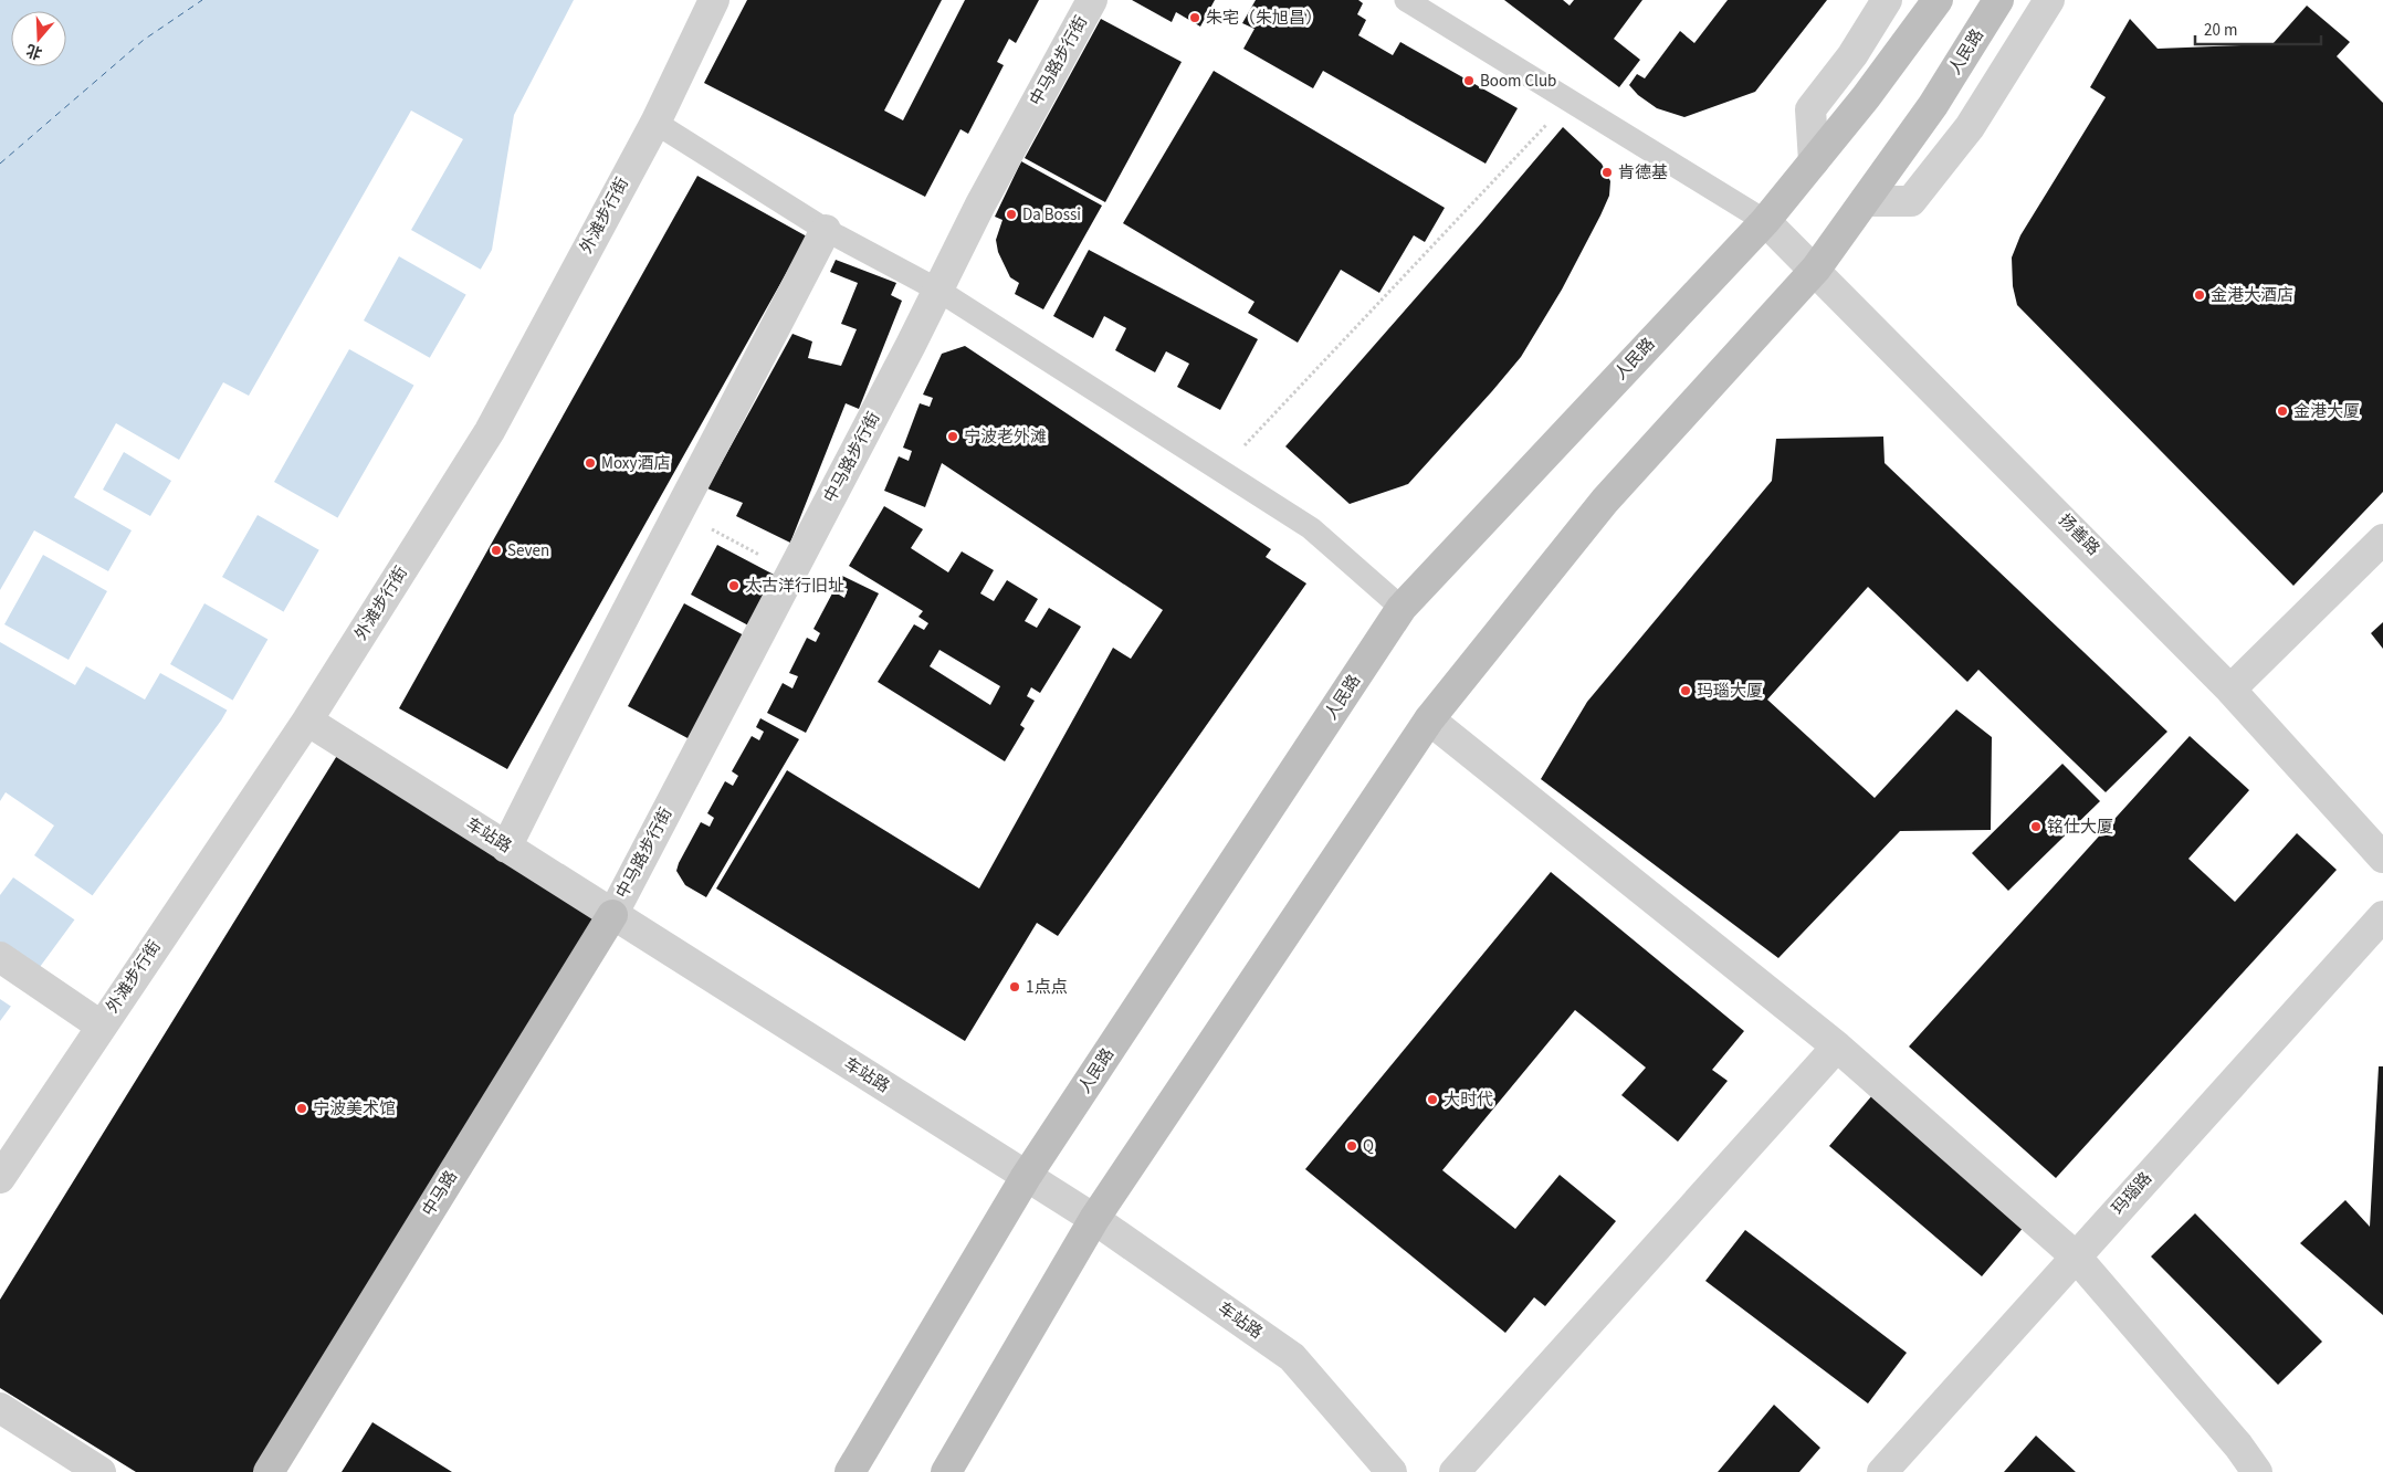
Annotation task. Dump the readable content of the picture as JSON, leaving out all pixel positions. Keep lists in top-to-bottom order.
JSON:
{
  "streets": {
    "main road": ["人民路", "中马路"],
    "street": [
      "中马路步行街",
      "外滩步行街",
      "扬善路",
      "车站路",
      "玛瑙路"
    ]
  },
  "crossings": [
    ["人民路", "扬善路"],
    ["人民路", "车站路"],
    ["中马路步行街", "车站路"],
    ["中马路步行街", "中马路"],
    ["外滩步行街", "车站路"],
    ["车站路", "中马路"]
  ],
  "places": [
    "朱宅（朱旭昌）",
    "Boom Club",
    "肯德基",
    "Da Bossi",
    "金港大酒店",
    "金港大厦",
    "宁波老外滩",
    "Moxy酒店",
    "Seven",
    "太古洋行旧址",
    "玛瑙大厦",
    "铭仕大厦",
    "1点点",
    "大时代",
    "宁波美术馆",
    "Q"
  ],
  "scale_bar": "20 m",
  "north": "bottom"
}
